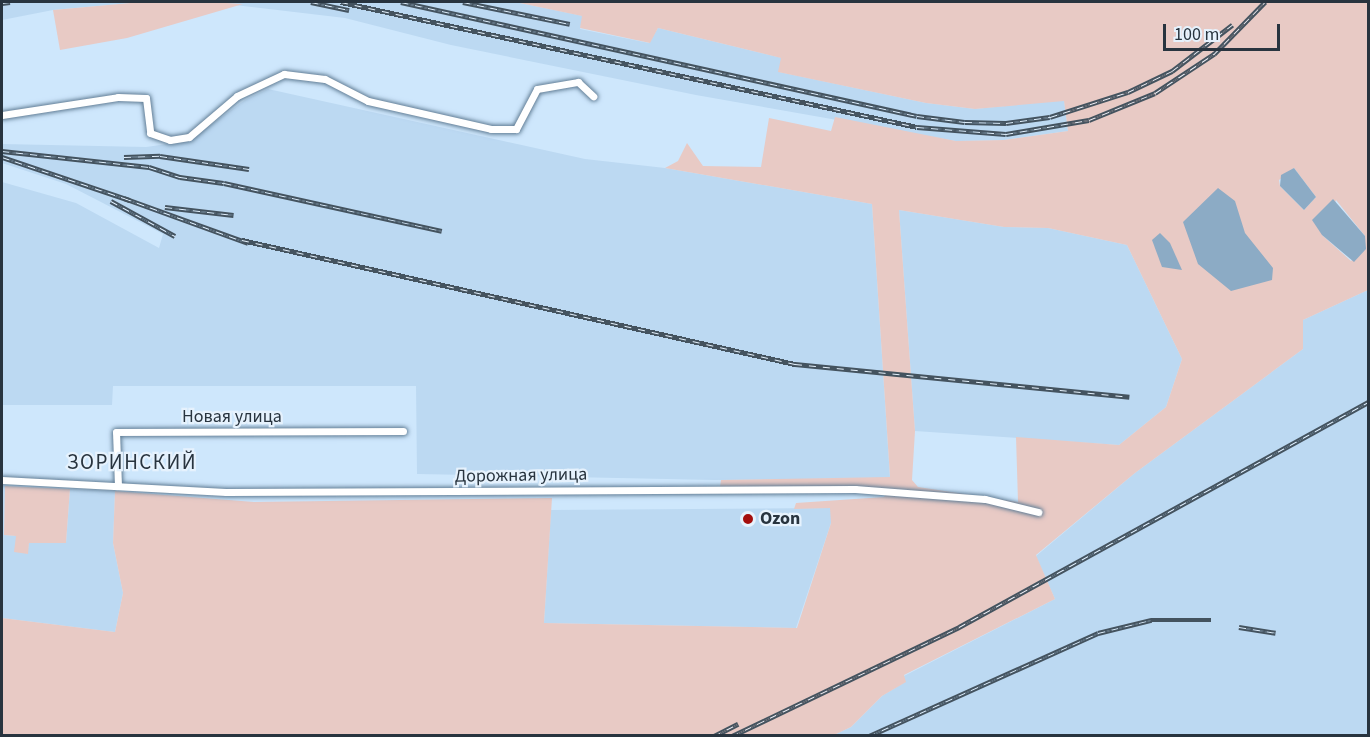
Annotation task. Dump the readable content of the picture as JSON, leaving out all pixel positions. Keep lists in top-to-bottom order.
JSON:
{
  "streets": {
    "street": ["Новая улица", "Дорожная улица"]
  },
  "crossings": [
    ["Новая улица", "Дорожная улица"]
  ],
  "districts": ["ЗОРИНСКИЙ"],
  "places": ["Ozon"],
  "scale_bar": "100 m"
}
